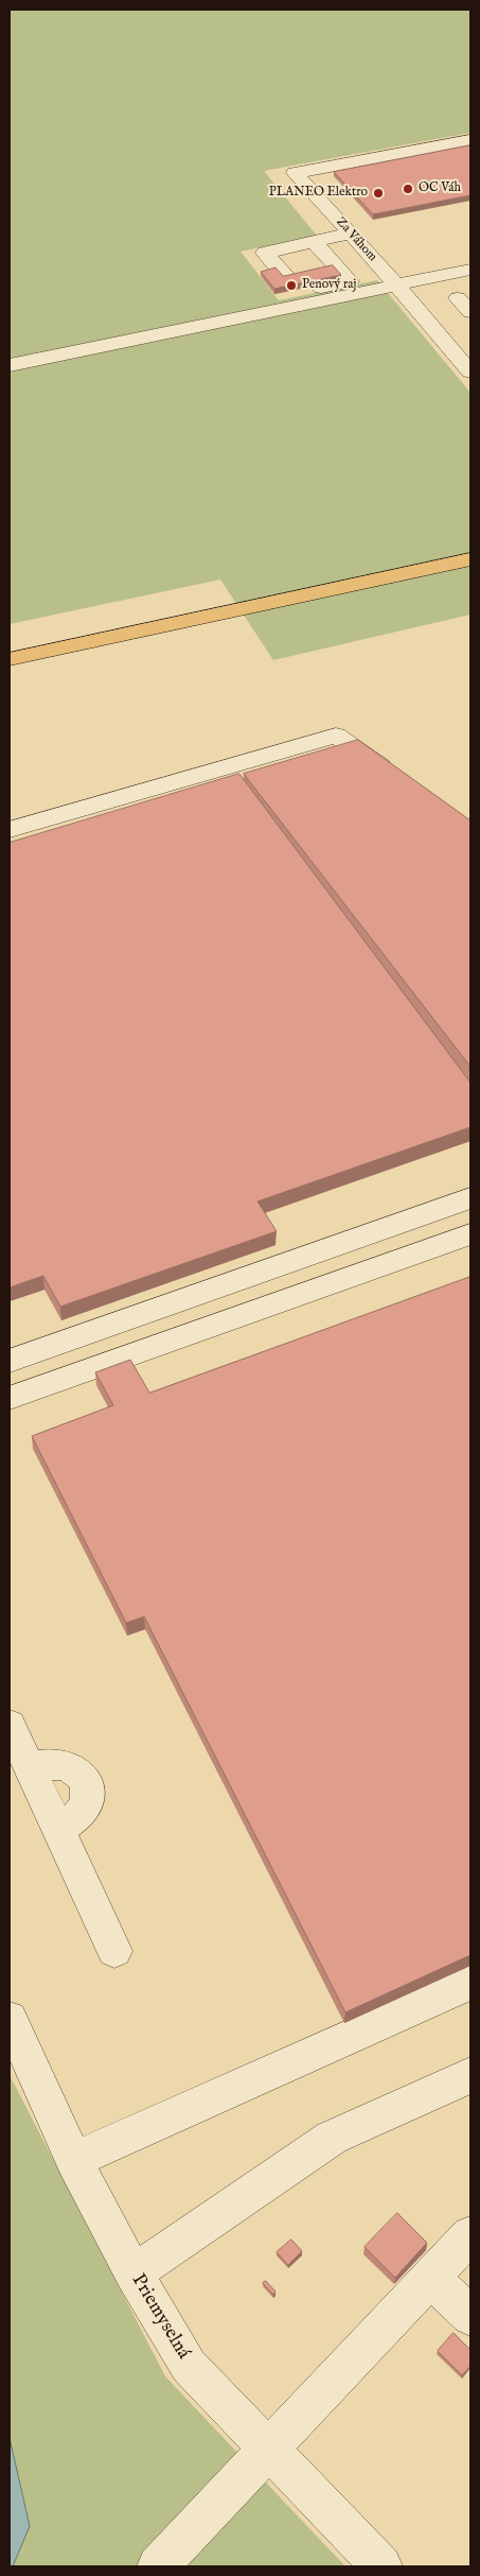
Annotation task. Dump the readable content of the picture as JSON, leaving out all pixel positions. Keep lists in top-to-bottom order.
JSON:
{
  "streets": {
    "street": ["Za Váhom", "Priemyselná"]
  },
  "places": ["OC Váh", "PLANEO Elektro", "Penový raj"]
}
